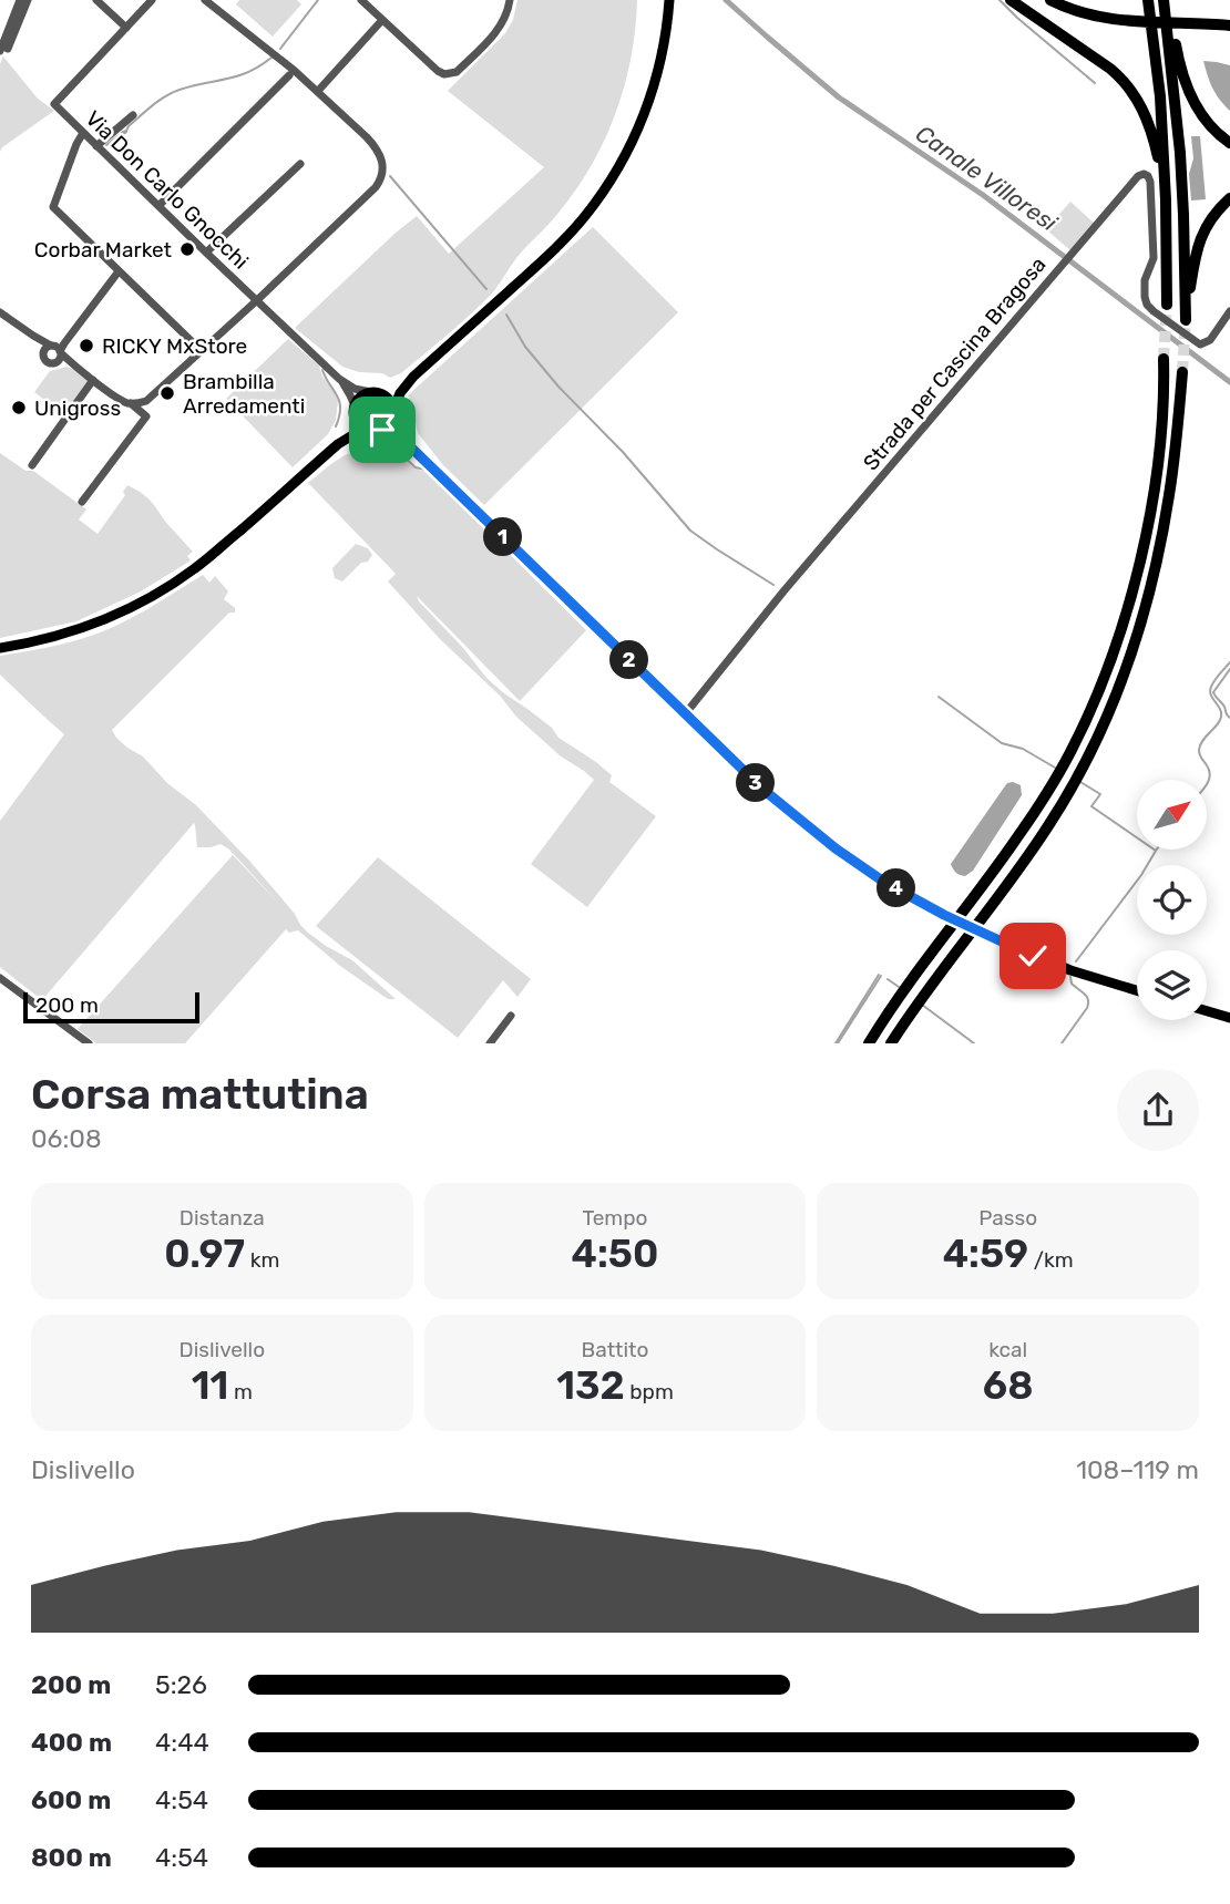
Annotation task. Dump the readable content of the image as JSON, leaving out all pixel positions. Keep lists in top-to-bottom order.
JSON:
{
  "streets": {
    "street": ["Via Don Carlo Gnocchi", "Strada per Cascina Bragosa"]
  },
  "water": ["Canale Villoresi"],
  "places": [
    "Corbar Market",
    "RICKY MxStore",
    "Brambilla Arredamenti",
    "Unigross"
  ],
  "scale_bar": "200 m",
  "north": "top right",
  "page": {
    "pins": [
      "1",
      "2",
      "3",
      "4"
    ],
    "scale": "200 m",
    "heading": ["Corsa mattutina", "06:08"],
    "stats": [
      ["Distanza", "0.97 km"],
      ["Tempo", "4:50"],
      ["Passo", "4:59 /km"],
      ["Dislivello", "11 m"],
      ["Battito", "132 bpm"],
      ["kcal", "68"]
    ],
    "chart": ["Dislivello", "108–119 m"],
    "list": [
      {
        "name": "200 m",
        "note": "5:26"
      },
      {
        "name": "400 m",
        "note": "4:44"
      },
      {
        "name": "600 m",
        "note": "4:54"
      },
      {
        "name": "800 m",
        "note": "4:54"
      }
    ]
  }
}
